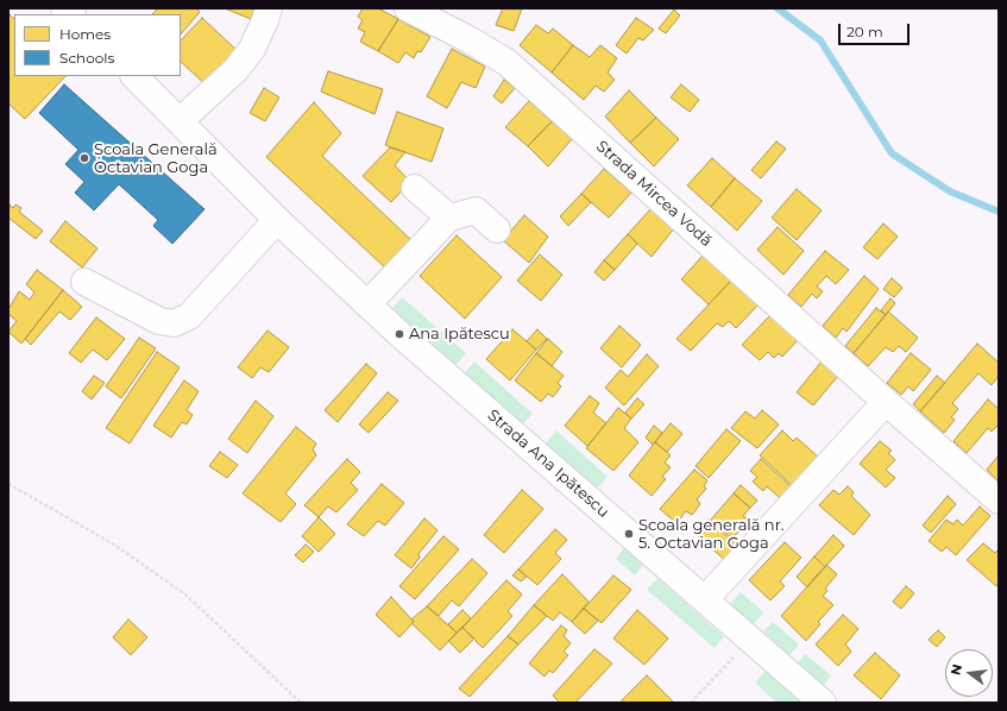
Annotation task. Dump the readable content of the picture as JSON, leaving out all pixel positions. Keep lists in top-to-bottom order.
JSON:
{
  "streets": {
    "street": ["Strada Mircea Vodă", "Strada Ana Ipătescu"]
  },
  "places": ["Școala Generală Octavian Goga", "Ana Ipătescu", "Scoala generală nr. 5. Octavian Goga"],
  "legend": ["Homes", "Schools"],
  "scale_bar": "20 m",
  "north": "left"
}
